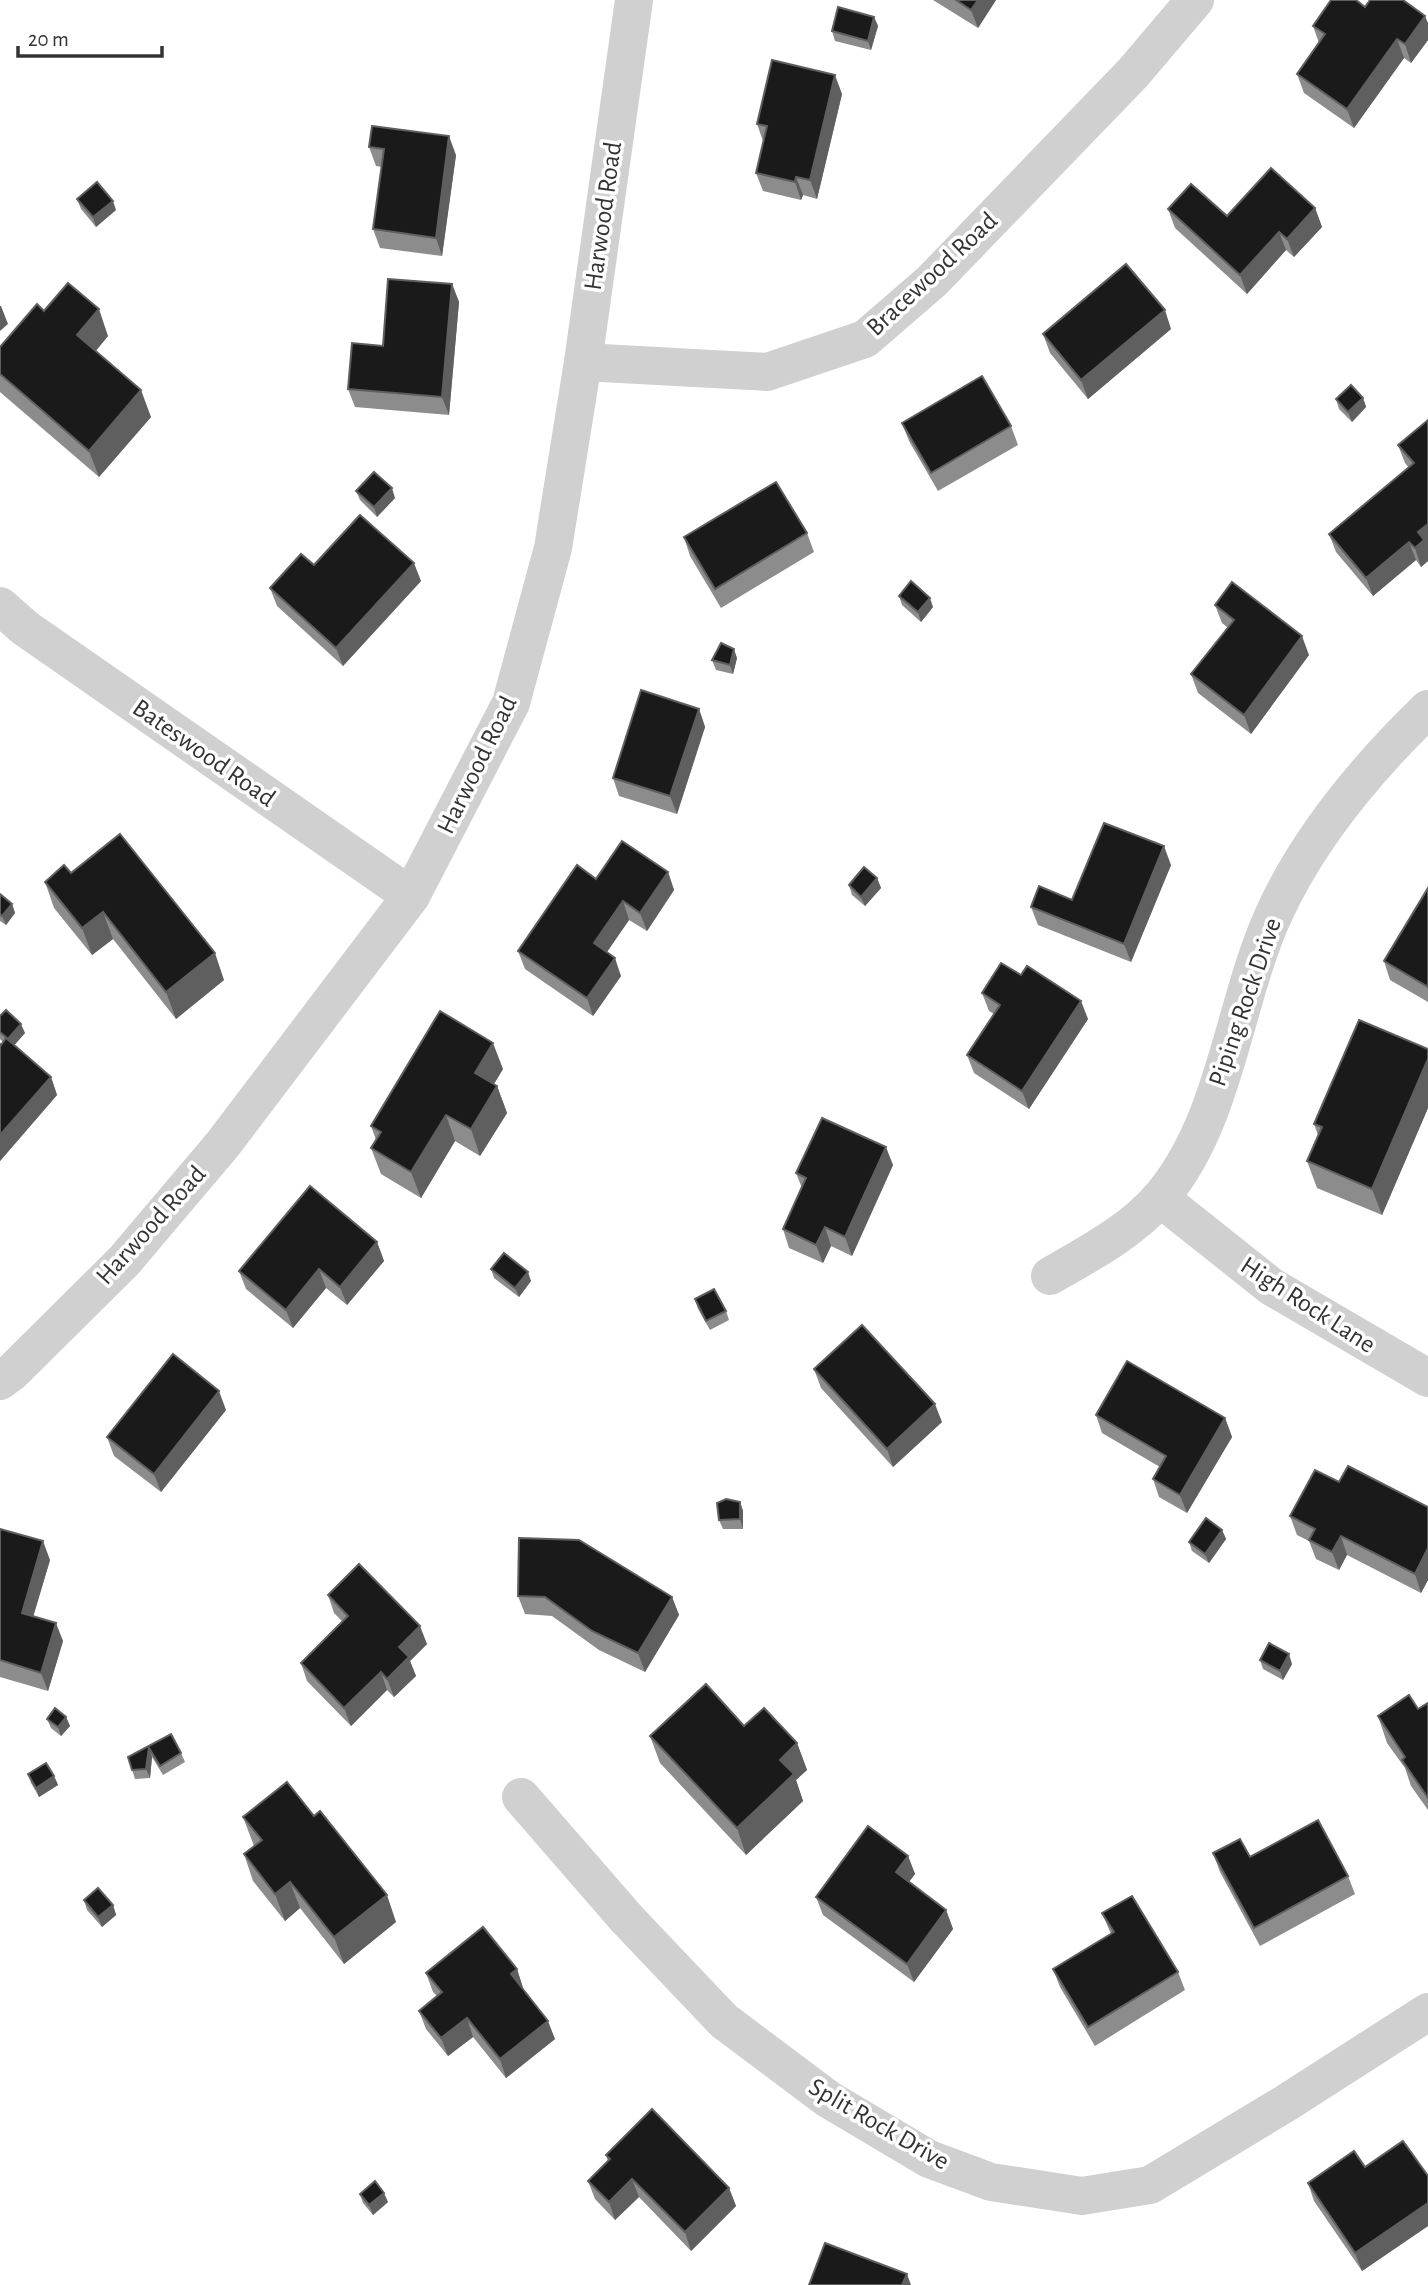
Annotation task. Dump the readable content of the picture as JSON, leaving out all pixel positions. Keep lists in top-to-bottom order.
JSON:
{
  "streets": {
    "street": [
      "Harwood Road",
      "Bracewood Road",
      "Bateswood Road",
      "Piping Rock Drive",
      "High Rock Lane",
      "Split Rock Drive"
    ]
  },
  "crossings": [
    ["Harwood Road", "Bracewood Road"],
    ["Harwood Road", "Bateswood Road"],
    ["Piping Rock Drive", "High Rock Lane"]
  ],
  "scale_bar": "20 m"
}
